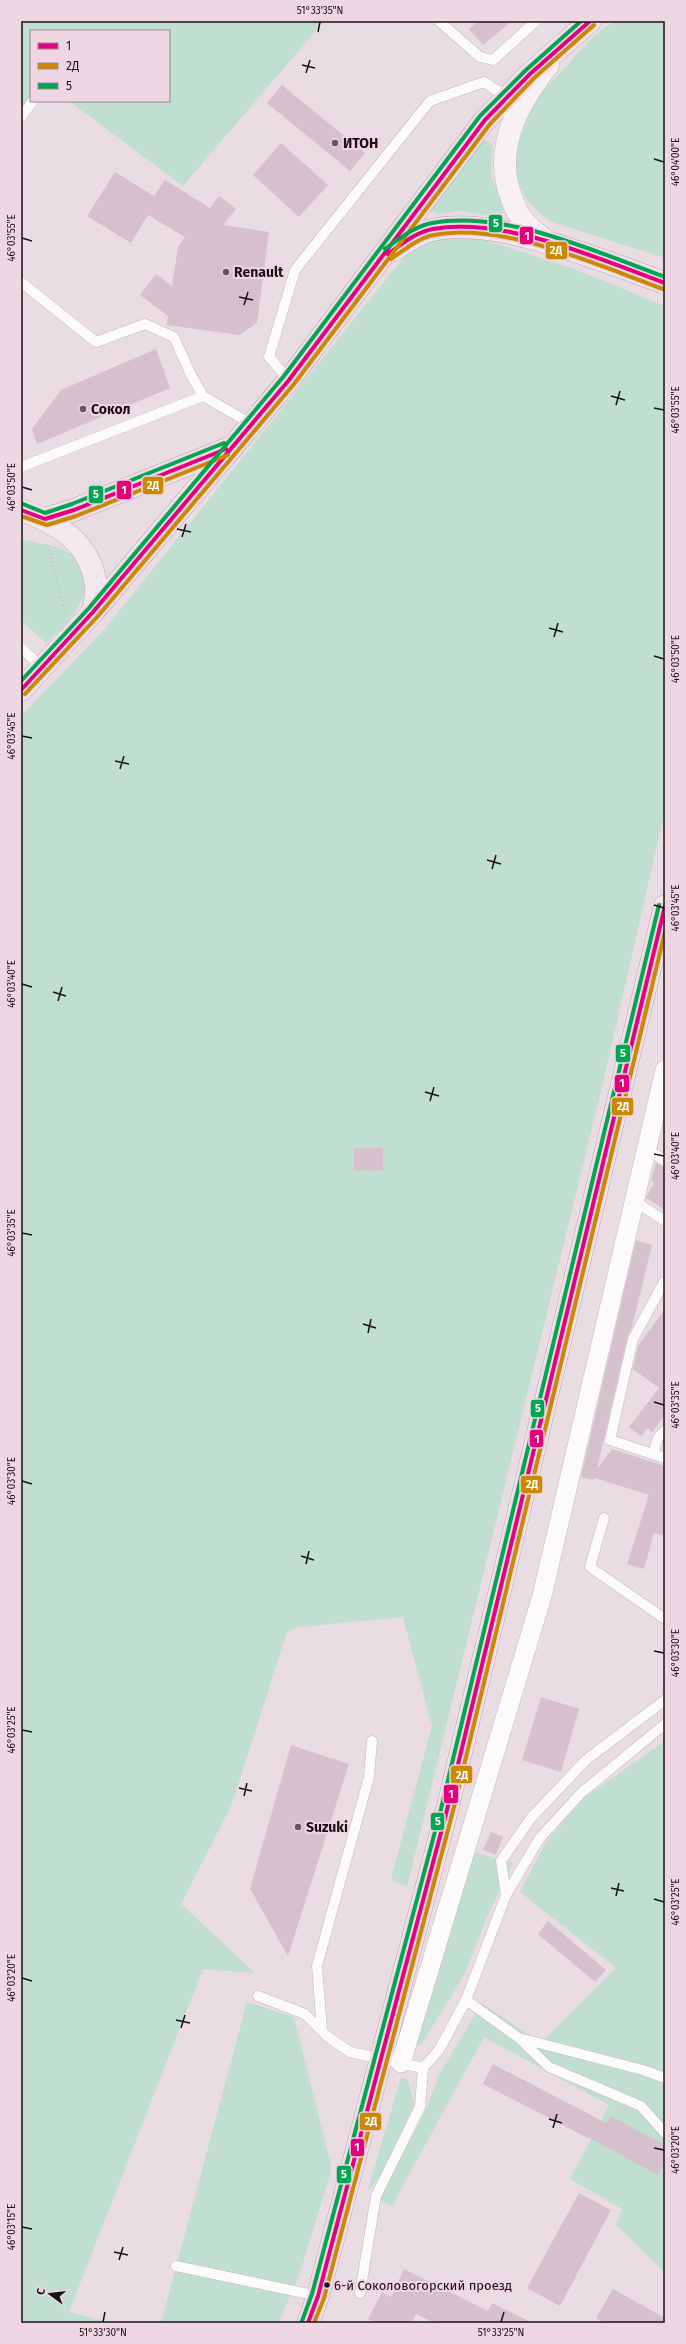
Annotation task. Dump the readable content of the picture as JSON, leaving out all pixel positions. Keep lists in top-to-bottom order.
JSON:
{
  "places": [
    "ИТОН",
    "Renault",
    "Сокол",
    "Suzuki",
    "6-й Соколовогорский проезд"
  ],
  "lines": ["transit line 1", "transit line 5", "transit line 2Д"],
  "legend": ["1", "2Д", "5"],
  "north": "left",
  "coordinates": [
    "51°33'35\"N",
    "46°04'00\"E",
    "46°03'55\"E",
    "46°03'50\"E",
    "46°03'45\"E",
    "46°03'40\"E",
    "46°03'35\"E",
    "46°03'30\"E",
    "46°03'25\"E",
    "46°03'20\"E",
    "46°03'15\"E",
    "51°33'30\"N",
    "51°33'25\"N"
  ]
}
